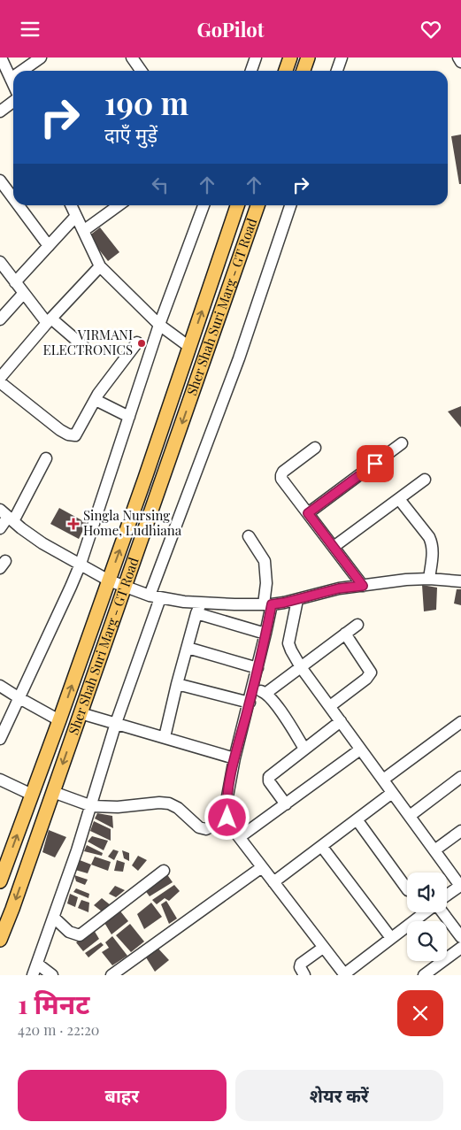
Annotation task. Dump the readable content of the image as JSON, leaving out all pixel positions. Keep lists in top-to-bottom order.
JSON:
{
  "streets": {
    "main road": ["Sher Shah Suri Marg - GT Road"]
  },
  "places": {
    "other": ["VIRMANI ELECTRONICS"],
    "health": ["Singla Nursing Home, Ludhiana"]
  },
  "page": {
    "header": "GoPilot",
    "turn": ["190 m", "दाएँ मुड़ें"],
    "heading": ["1 मिनट", "420 m · 22:20"],
    "buttons": ["बाहर", "शेयर करें"]
  }
}
